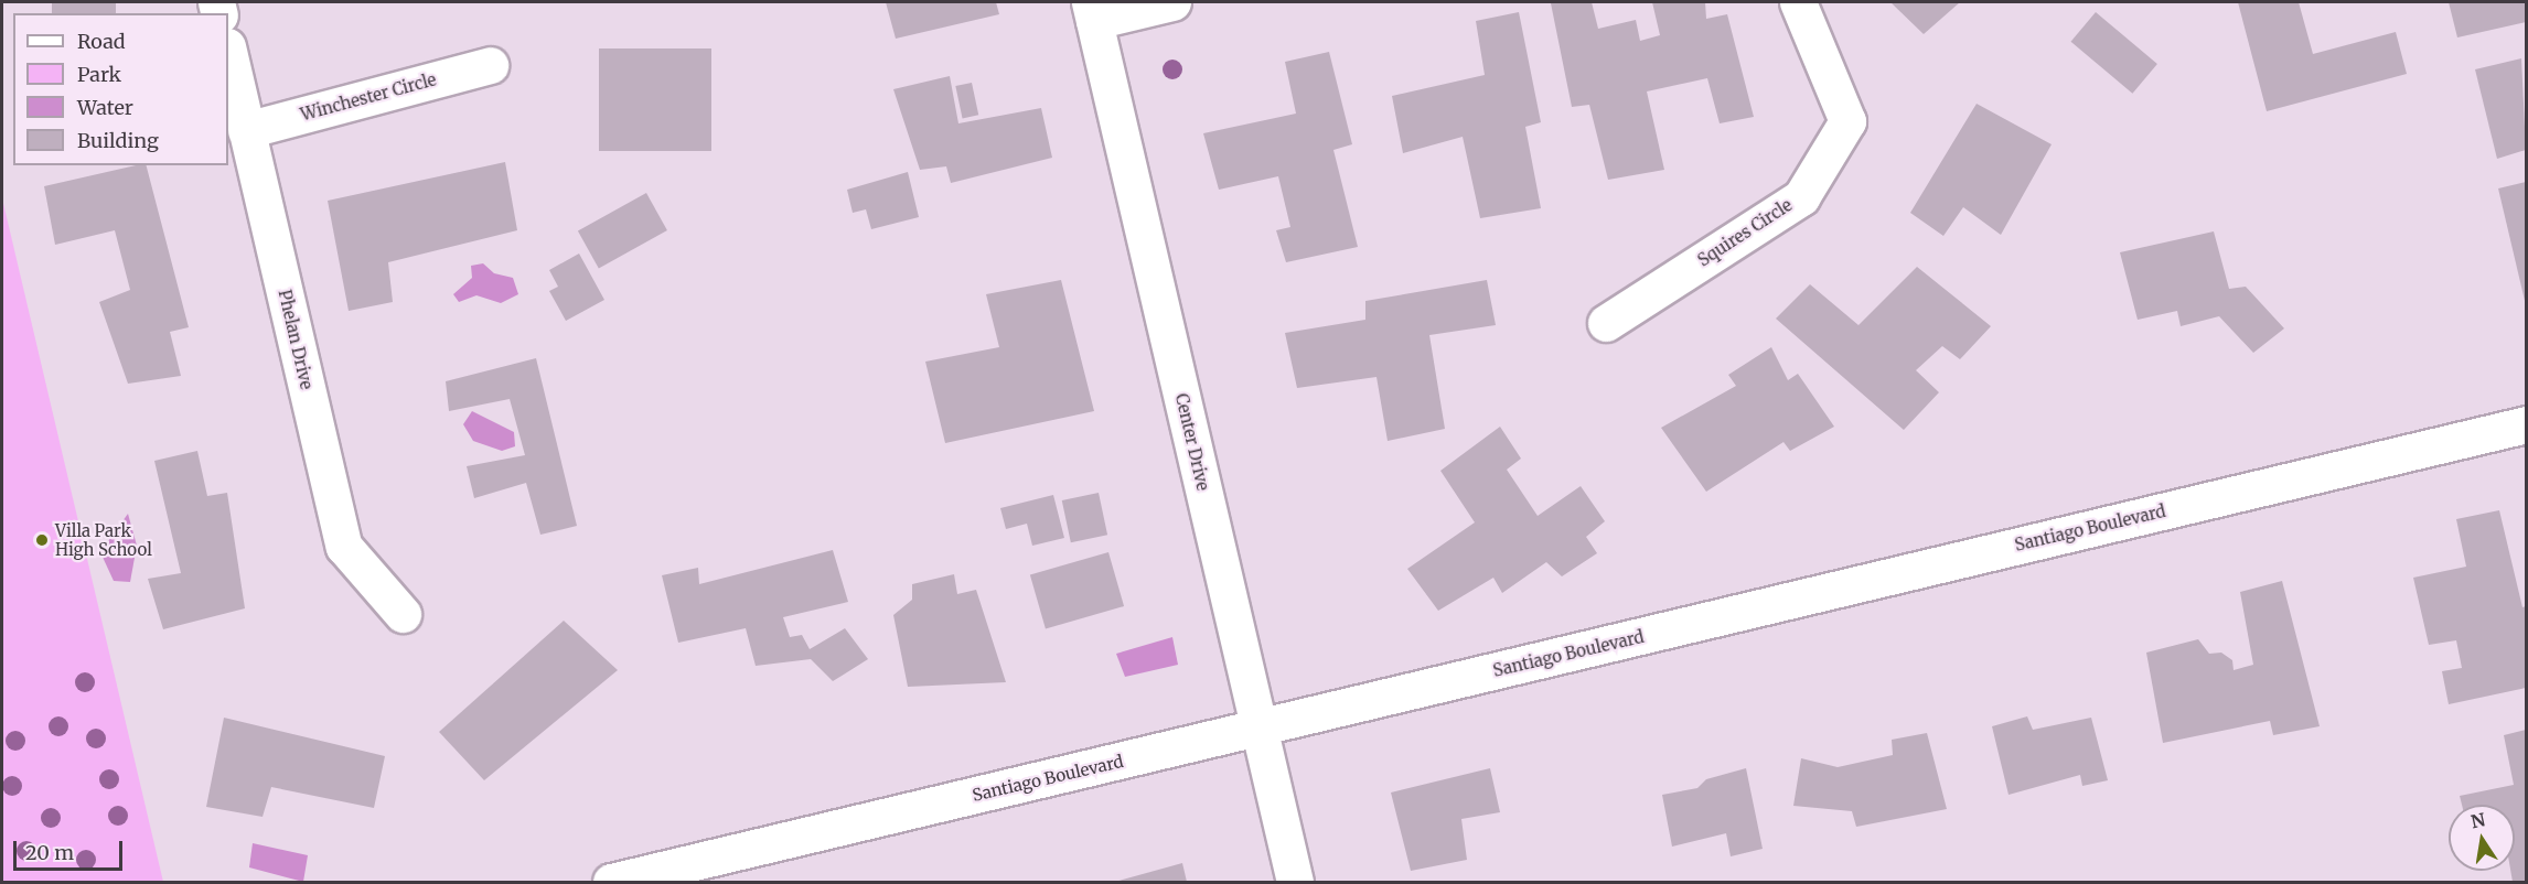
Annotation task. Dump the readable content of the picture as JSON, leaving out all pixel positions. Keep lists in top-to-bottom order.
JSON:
{
  "streets": {
    "street": [
      "Winchester Circle",
      "Squires Circle",
      "Phelan Drive",
      "Center Drive",
      "Santiago Boulevard"
    ]
  },
  "crossings": [
    ["Winchester Circle", "Phelan Drive"],
    ["Center Drive", "Santiago Boulevard"]
  ],
  "places": ["Villa Park High School"],
  "legend": [
    "Road",
    "Park",
    "Water",
    "Building"
  ],
  "scale_bar": "20 m",
  "north": "top"
}
